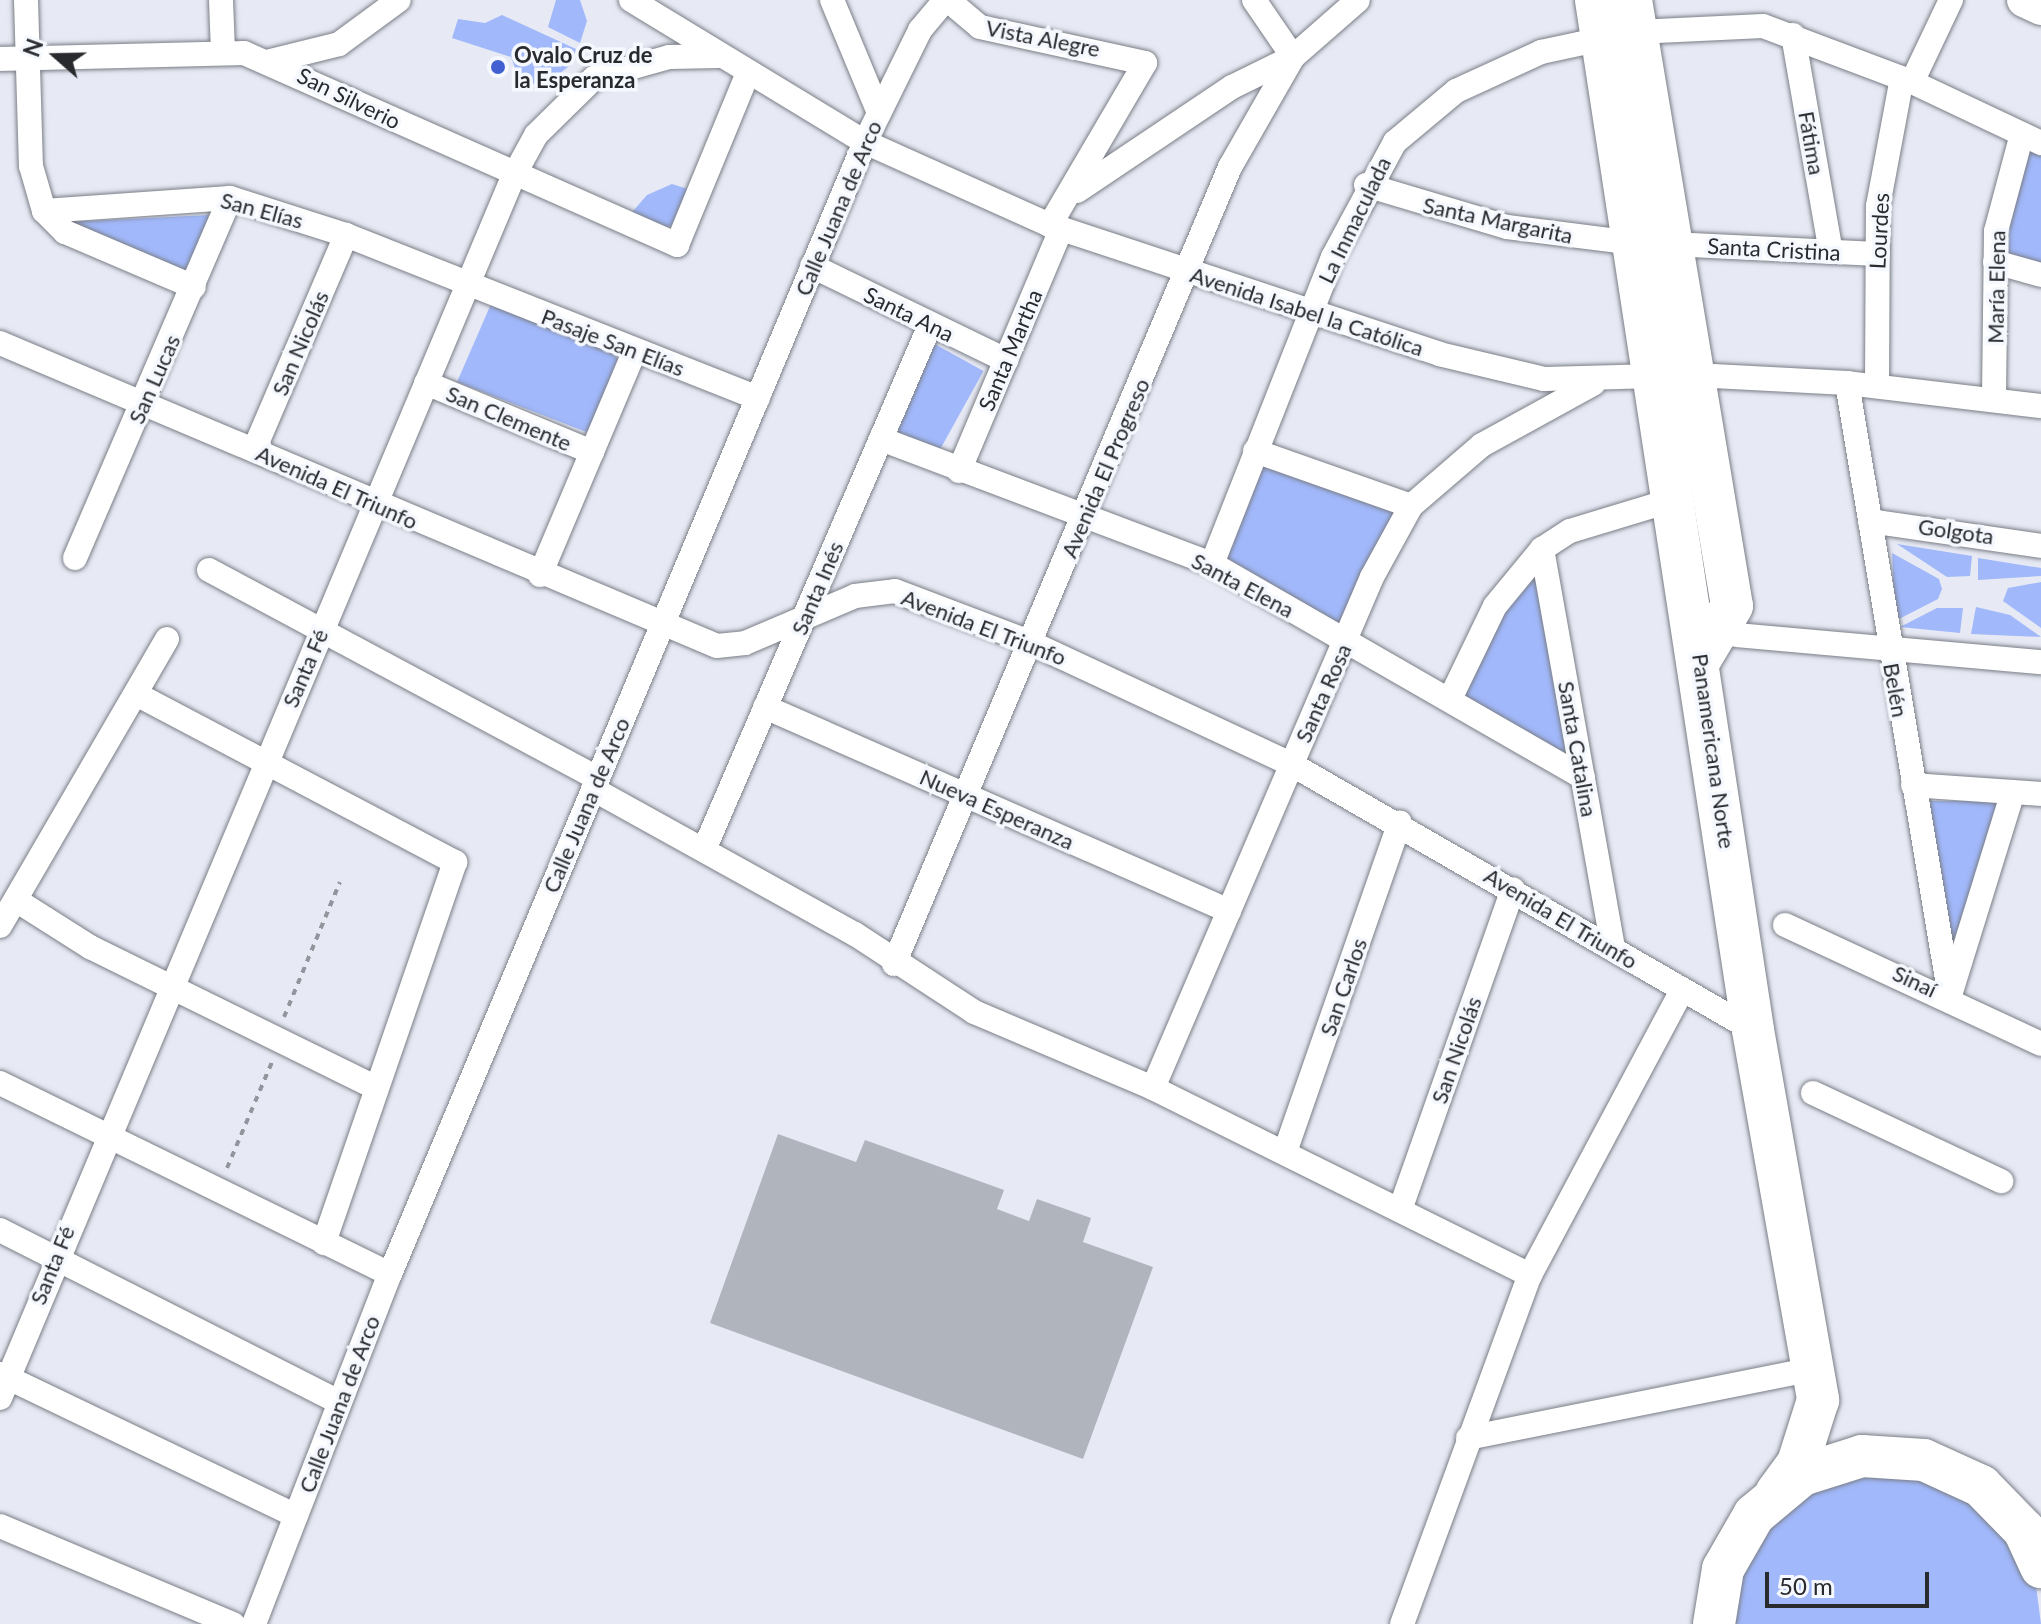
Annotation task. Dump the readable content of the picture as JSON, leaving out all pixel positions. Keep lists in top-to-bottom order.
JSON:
{
  "streets": {
    "highway": ["Panamericana Norte"],
    "street": [
      "Vista Alegre",
      "San Silverio",
      "Fátima",
      "Calle Juana de Arco",
      "San Elías",
      "La Inmaculada",
      "Santa Margarita",
      "Lourdes",
      "Santa Cristina",
      "María Elena",
      "Avenida Isabel la Católica",
      "Santa Ana",
      "Pasaje San Elías",
      "San Nicolás",
      "Santa Martha",
      "San Lucas",
      "San Clemente",
      "Avenida El Progreso",
      "Avenida El Triunfo",
      "Golgota",
      "Santa Elena",
      "Santa Inés",
      "Santa Fé",
      "Belén",
      "Santa Rosa",
      "Santa Catalina",
      "Nueva Esperanza",
      "Sinaí",
      "San Carlos"
    ]
  },
  "crossings": [
    ["Vista Alegre", "Calle Juana de Arco"],
    ["Vista Alegre", "Santa Martha"],
    ["San Silverio", "Avenida Isabel la Católica"],
    ["San Silverio", "Santa Fé"],
    ["Fátima", "La Inmaculada"],
    ["Fátima", "Santa Cristina"],
    ["Calle Juana de Arco", "Avenida Isabel la Católica"],
    ["Calle Juana de Arco", "Santa Ana"],
    ["Calle Juana de Arco", "Pasaje San Elías"],
    ["Calle Juana de Arco", "Avenida El Triunfo"],
    ["San Elías", "Pasaje San Elías"],
    ["San Elías", "San Nicolás"],
    ["San Elías", "San Lucas"],
    ["San Elías", "Santa Fé"],
    ["La Inmaculada", "Santa Margarita"],
    ["La Inmaculada", "Lourdes"],
    ["La Inmaculada", "María Elena"],
    ["La Inmaculada", "Avenida Isabel la Católica"],
    ["La Inmaculada", "Santa Elena"],
    ["La Inmaculada", "Panamericana Norte"],
    ["Santa Margarita", "Santa Cristina"],
    ["Santa Margarita", "Panamericana Norte"],
    ["Lourdes", "Santa Cristina"],
    ["Lourdes", "Avenida Isabel la Católica"],
    ["Santa Cristina", "Panamericana Norte"],
    ["María Elena", "Avenida Isabel la Católica"],
    ["Avenida Isabel la Católica", "Santa Martha"],
    ["Avenida Isabel la Católica", "Avenida El Progreso"],
    ["Avenida Isabel la Católica", "Santa Fé"],
    ["Avenida Isabel la Católica", "Belén"],
    ["Avenida Isabel la Católica", "Santa Rosa"],
    ["Avenida Isabel la Católica", "Panamericana Norte"],
    ["Santa Ana", "Santa Martha"],
    ["Santa Ana", "Santa Inés"],
    ["Pasaje San Elías", "Santa Fé"],
    ["San Nicolás", "Avenida El Triunfo"],
    ["Santa Martha", "Santa Elena"],
    ["San Lucas", "Avenida El Triunfo"],
    ["San Clemente", "Santa Fé"],
    ["Avenida El Progreso", "Avenida El Triunfo"],
    ["Avenida El Progreso", "Santa Elena"],
    ["Avenida El Progreso", "Nueva Esperanza"],
    ["Avenida El Triunfo", "Santa Inés"],
    ["Avenida El Triunfo", "Santa Fé"],
    ["Avenida El Triunfo", "Santa Rosa"],
    ["Avenida El Triunfo", "Santa Catalina"],
    ["Avenida El Triunfo", "Panamericana Norte"],
    ["Avenida El Triunfo", "San Carlos"],
    ["Golgota", "Belén"],
    ["Santa Elena", "Santa Inés"],
    ["Santa Elena", "Santa Rosa"],
    ["Santa Elena", "Santa Catalina"],
    ["Santa Inés", "Nueva Esperanza"],
    ["Belén", "Sinaí"],
    ["Santa Rosa", "Nueva Esperanza"]
  ],
  "places": ["Ovalo Cruz de la Esperanza"],
  "scale_bar": "50 m",
  "north": "left"
}
